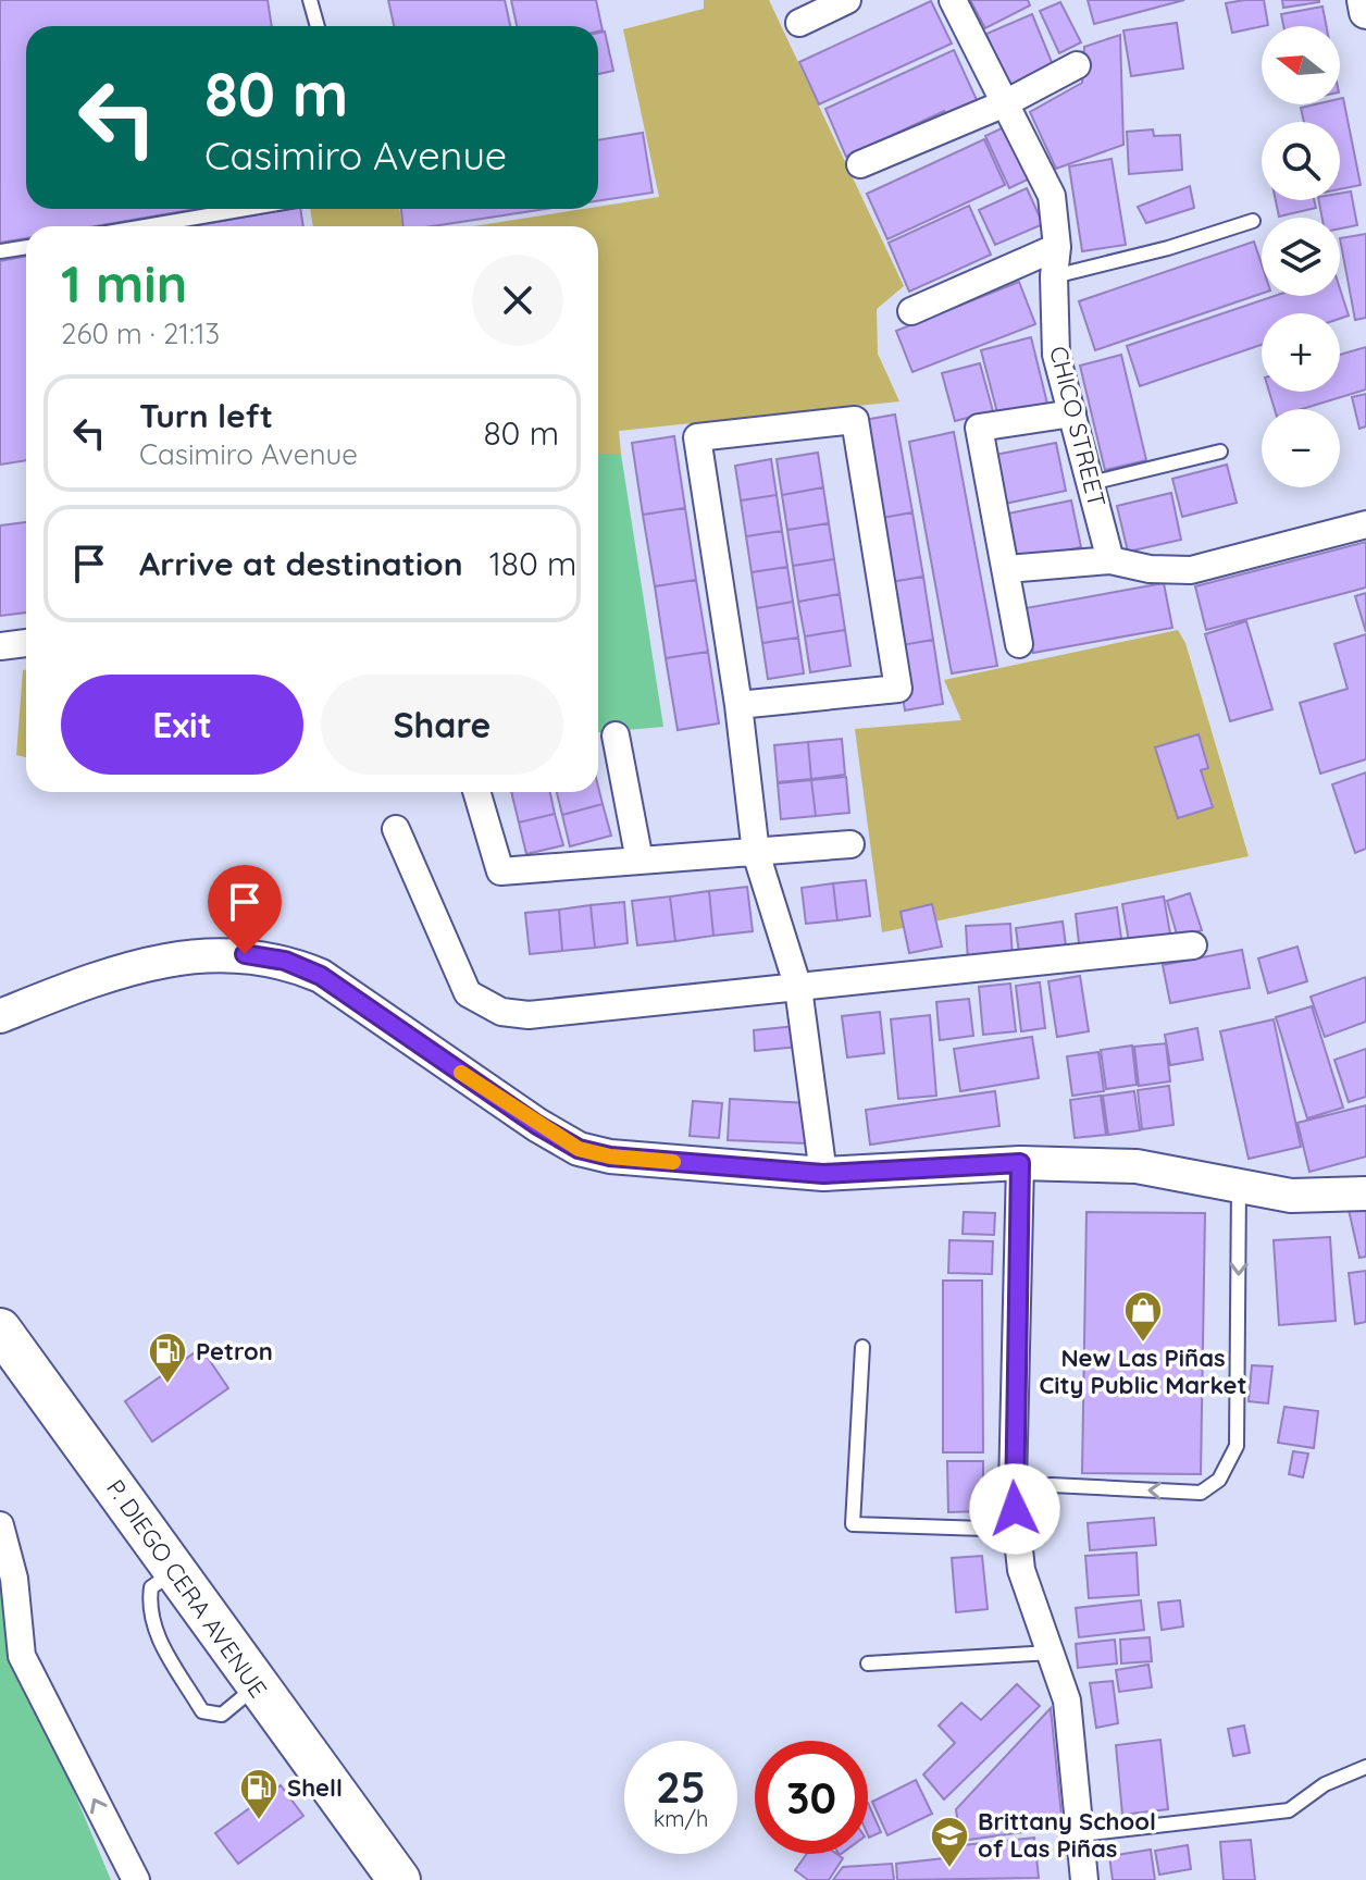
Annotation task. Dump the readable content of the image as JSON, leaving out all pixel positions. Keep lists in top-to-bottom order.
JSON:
{
  "streets": {
    "main road": ["P. DIEGO CERA AVENUE"],
    "street": ["CHICO STREET"]
  },
  "places": {
    "shop": ["New Las Piñas City Public Market"],
    "fuel station": ["Petron", "Shell"],
    "school or university": ["Brittany School of Las Piñas"]
  },
  "north": "left",
  "page": {
    "map_buttons": ["+", "−"],
    "turn": ["80 m", "Casimiro Avenue"],
    "heading": ["1 min", "260 m · 21:13"],
    "list": [
      {
        "name": "Turn left",
        "note": "Casimiro Avenue",
        "value": "80 m"
      },
      {
        "name": "Arrive at destination",
        "value": "180 m"
      }
    ],
    "buttons": ["Exit", "Share"],
    "speed": "25 km/h",
    "limit": "30"
  }
}
